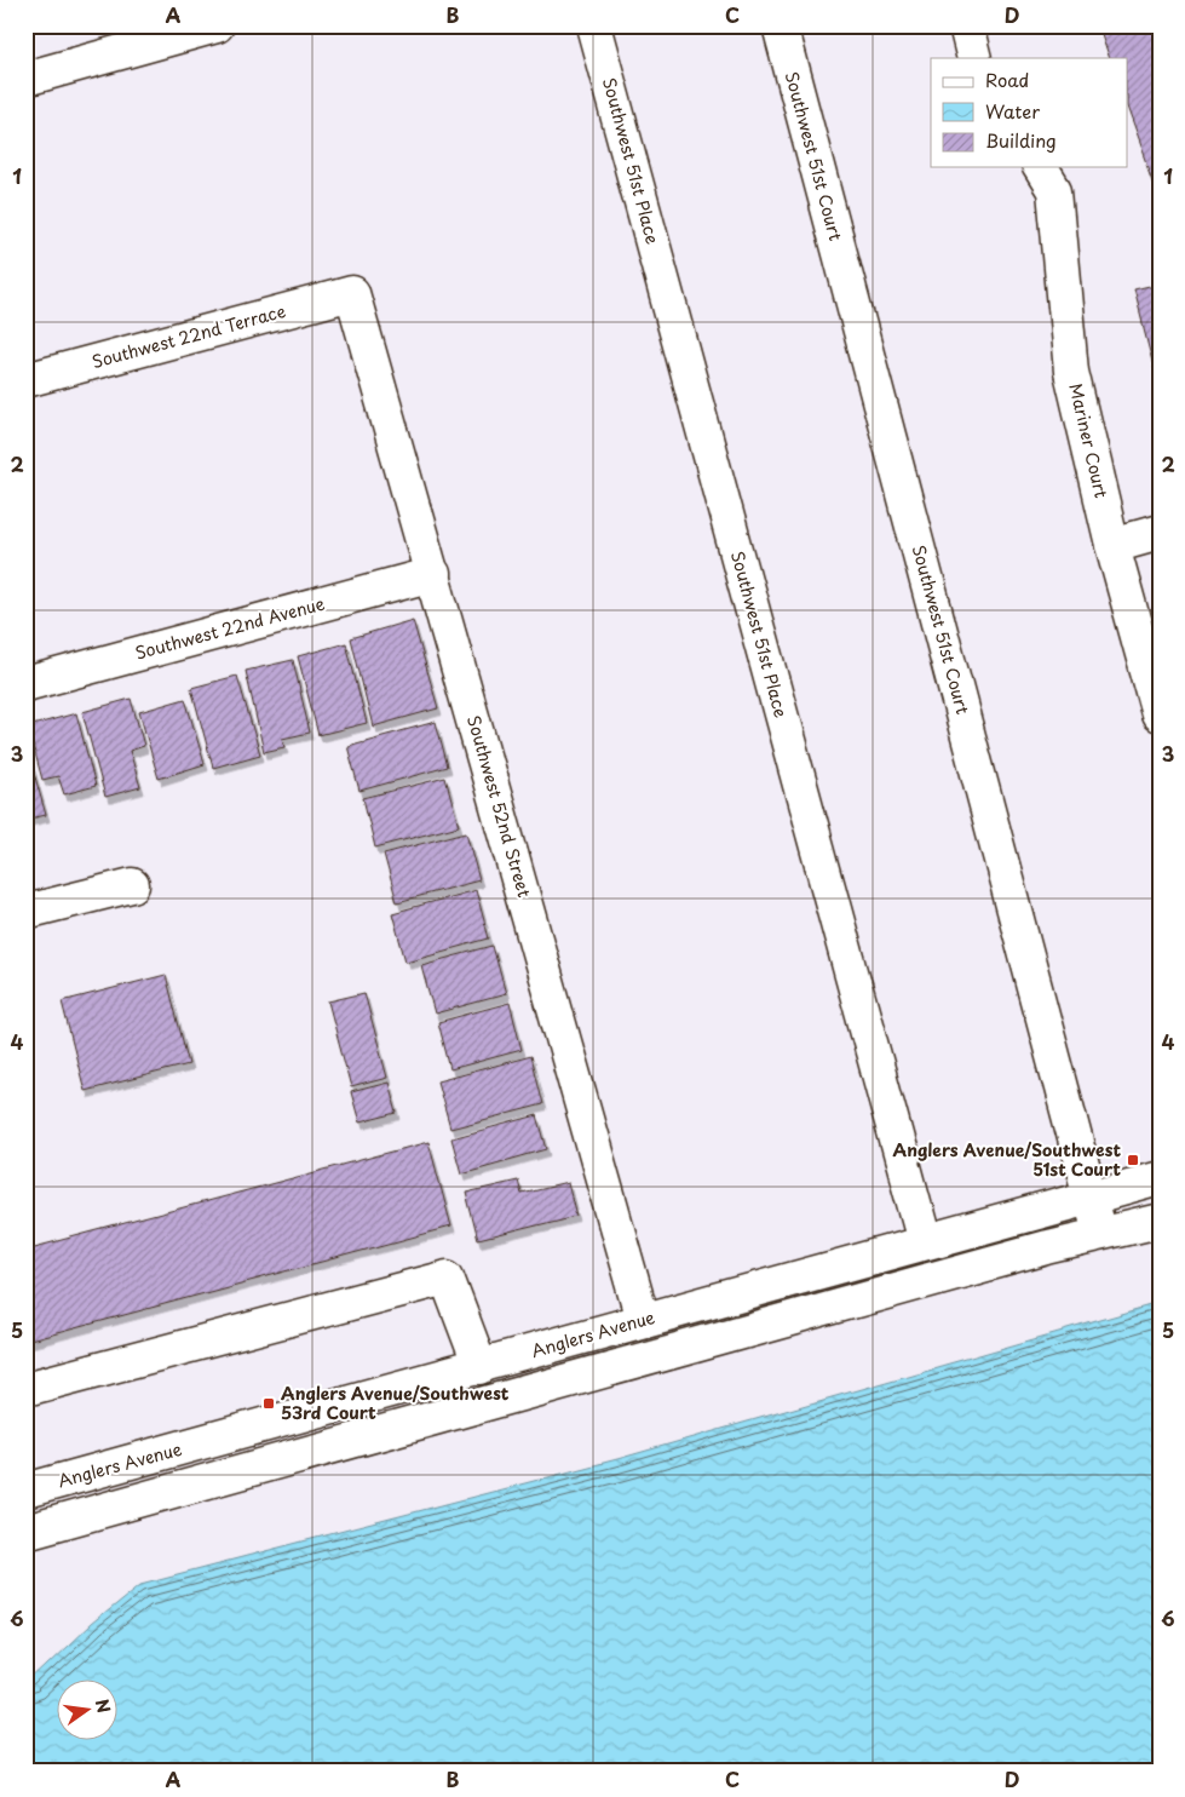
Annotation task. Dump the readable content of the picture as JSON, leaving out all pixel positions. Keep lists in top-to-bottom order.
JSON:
{
  "streets": {
    "street": [
      "Southwest 51st Court",
      "Southwest 51st Place",
      "Southwest 22nd Terrace",
      "Mariner Court",
      "Southwest 22nd Avenue",
      "Southwest 52nd Street",
      "Anglers Avenue"
    ]
  },
  "crossings": [
    ["Southwest 51st Court", "Anglers Avenue"],
    ["Southwest 51st Place", "Anglers Avenue"],
    ["Southwest 22nd Terrace", "Southwest 52nd Street"],
    ["Southwest 22nd Avenue", "Southwest 52nd Street"],
    ["Southwest 52nd Street", "Anglers Avenue"]
  ],
  "places": {
    "transit": ["Anglers Avenue/Southwest 51st Court", "Anglers Avenue/Southwest 53rd Court"]
  },
  "legend": ["Road", "Water", "Building"],
  "north": "right",
  "grid": {
    "columns": [
      "A",
      "B",
      "C",
      "D"
    ],
    "rows": [
      "1",
      "2",
      "3",
      "4",
      "5",
      "6"
    ]
  }
}
